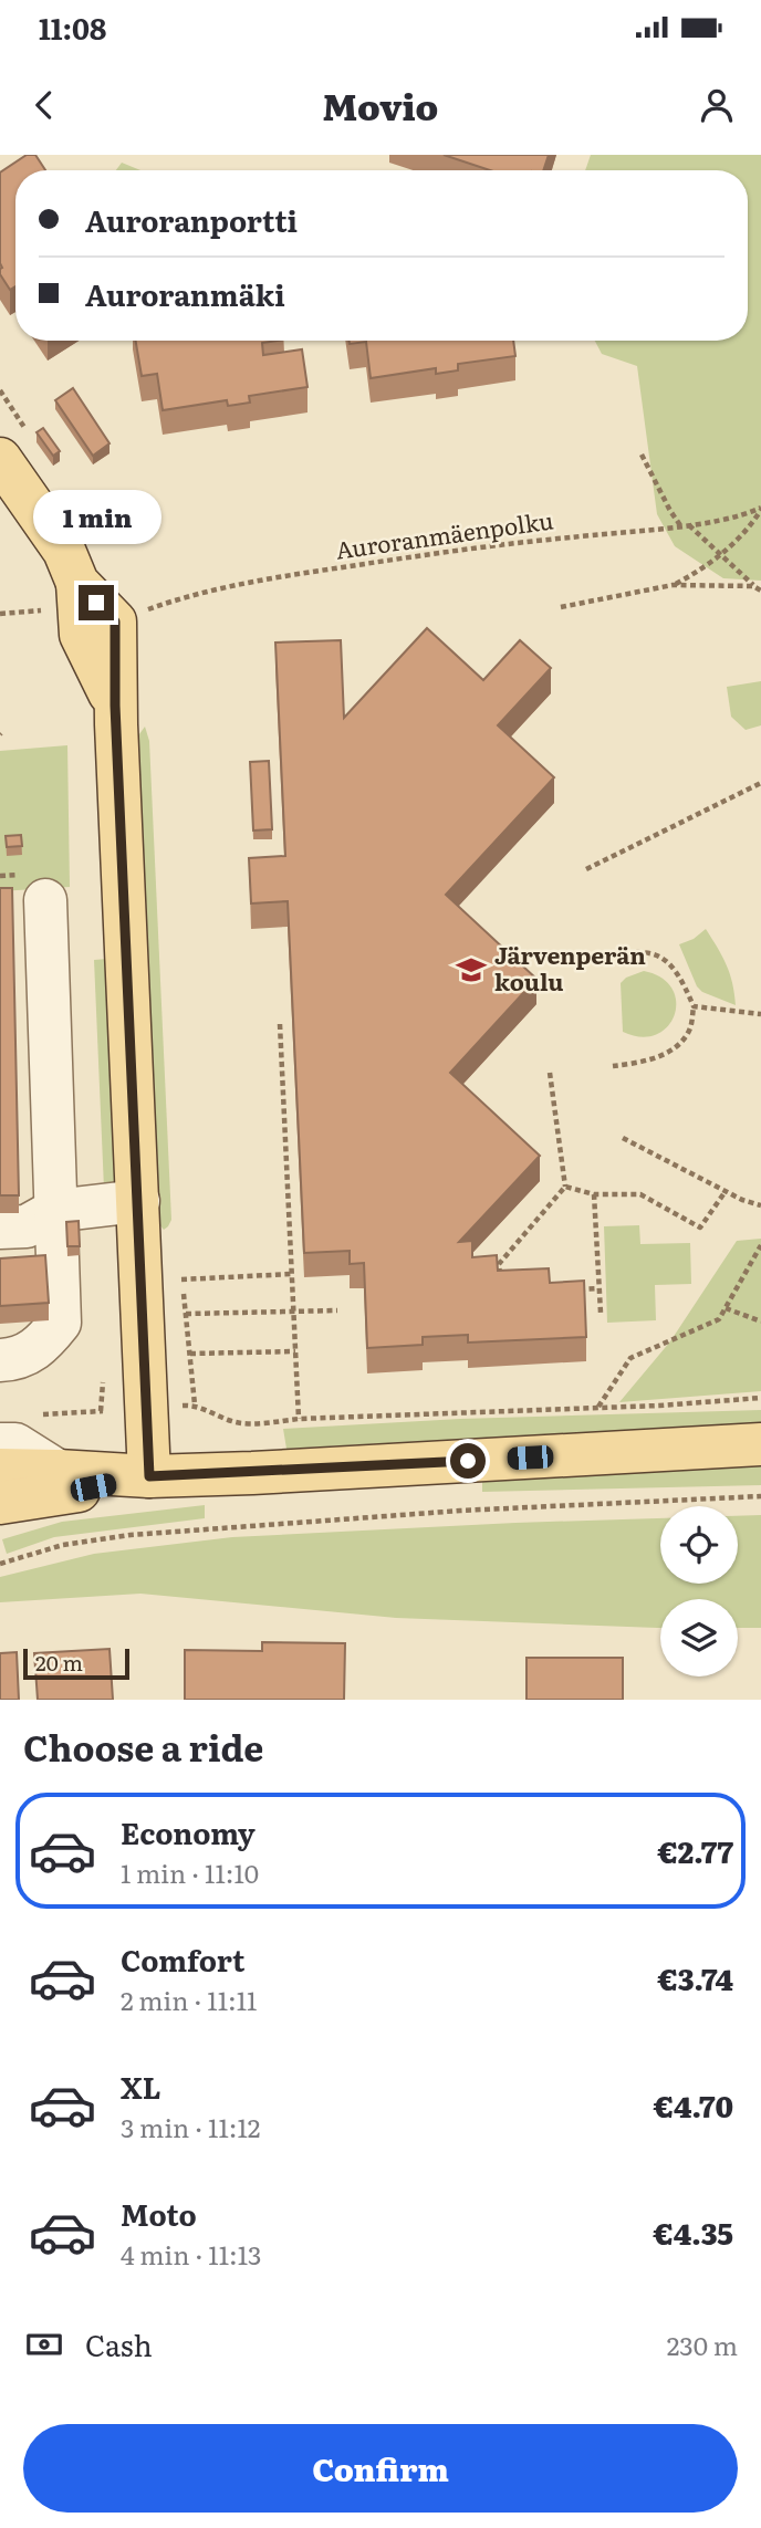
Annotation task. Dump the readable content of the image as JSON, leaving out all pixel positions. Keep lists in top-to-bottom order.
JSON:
{
  "streets": {
    "path": ["Auroranmäenpolku"]
  },
  "places": {
    "school or university": ["Järvenperän koulu"]
  },
  "scale_bar": "20 m",
  "page": {
    "status": "11:08",
    "header": "Movio",
    "banner": ["Auroranportti", "Auroranmäki"],
    "bubble": "1 min",
    "scale": "20 m",
    "heading": "Choose a ride",
    "list": [
      {
        "name": "Economy",
        "note": "1 min · 11:10",
        "value": "€2.77"
      },
      {
        "name": "Comfort",
        "note": "2 min · 11:11",
        "value": "€3.74"
      },
      {
        "name": "XL",
        "note": "3 min · 11:12",
        "value": "€4.70"
      },
      {
        "name": "Moto",
        "note": "4 min · 11:13",
        "value": "€4.35"
      }
    ],
    "pay": ["Cash", "230 m"],
    "buttons": "Confirm"
  }
}
